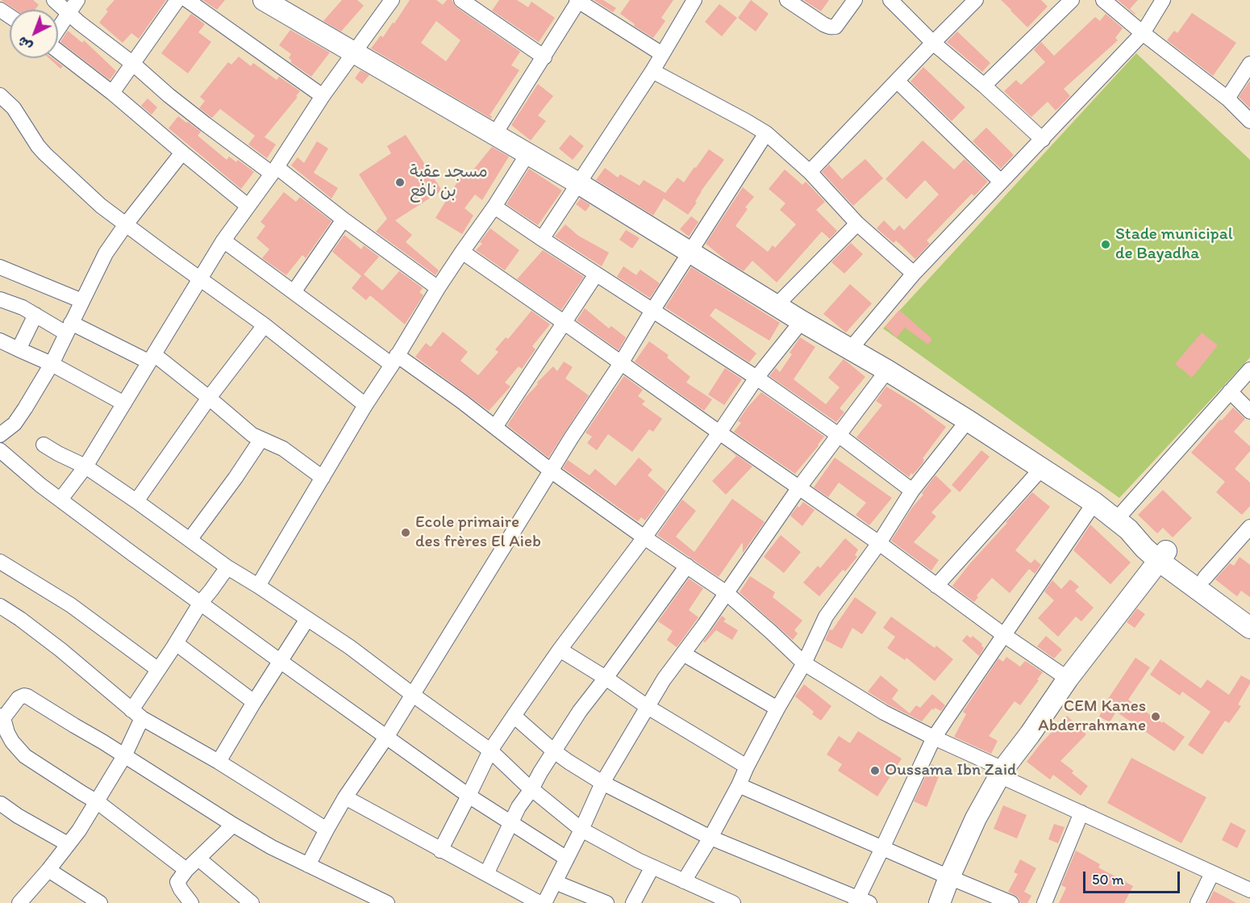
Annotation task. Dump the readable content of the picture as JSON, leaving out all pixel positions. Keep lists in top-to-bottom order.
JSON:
{
  "places": [
    "مسجد عقبة بن نافع",
    "Stade municipal de Bayadha",
    "Ecole primaire des frères El Aieb",
    "CEM Kanes Abderrahmane",
    "Oussama Ibn Zaid"
  ],
  "scale_bar": "50 m",
  "north": "bottom left"
}
